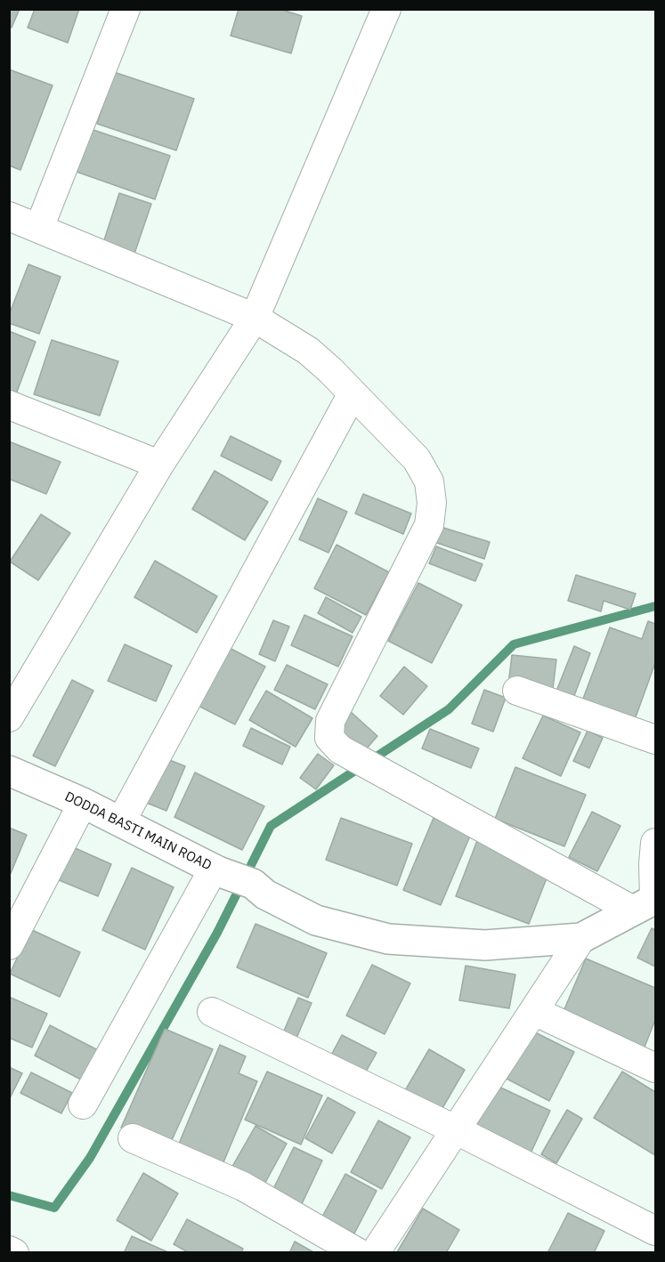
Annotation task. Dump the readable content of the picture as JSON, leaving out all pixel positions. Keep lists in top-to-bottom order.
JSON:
{
  "streets": {
    "street": ["DODDA BASTI MAIN ROAD"]
  }
}
